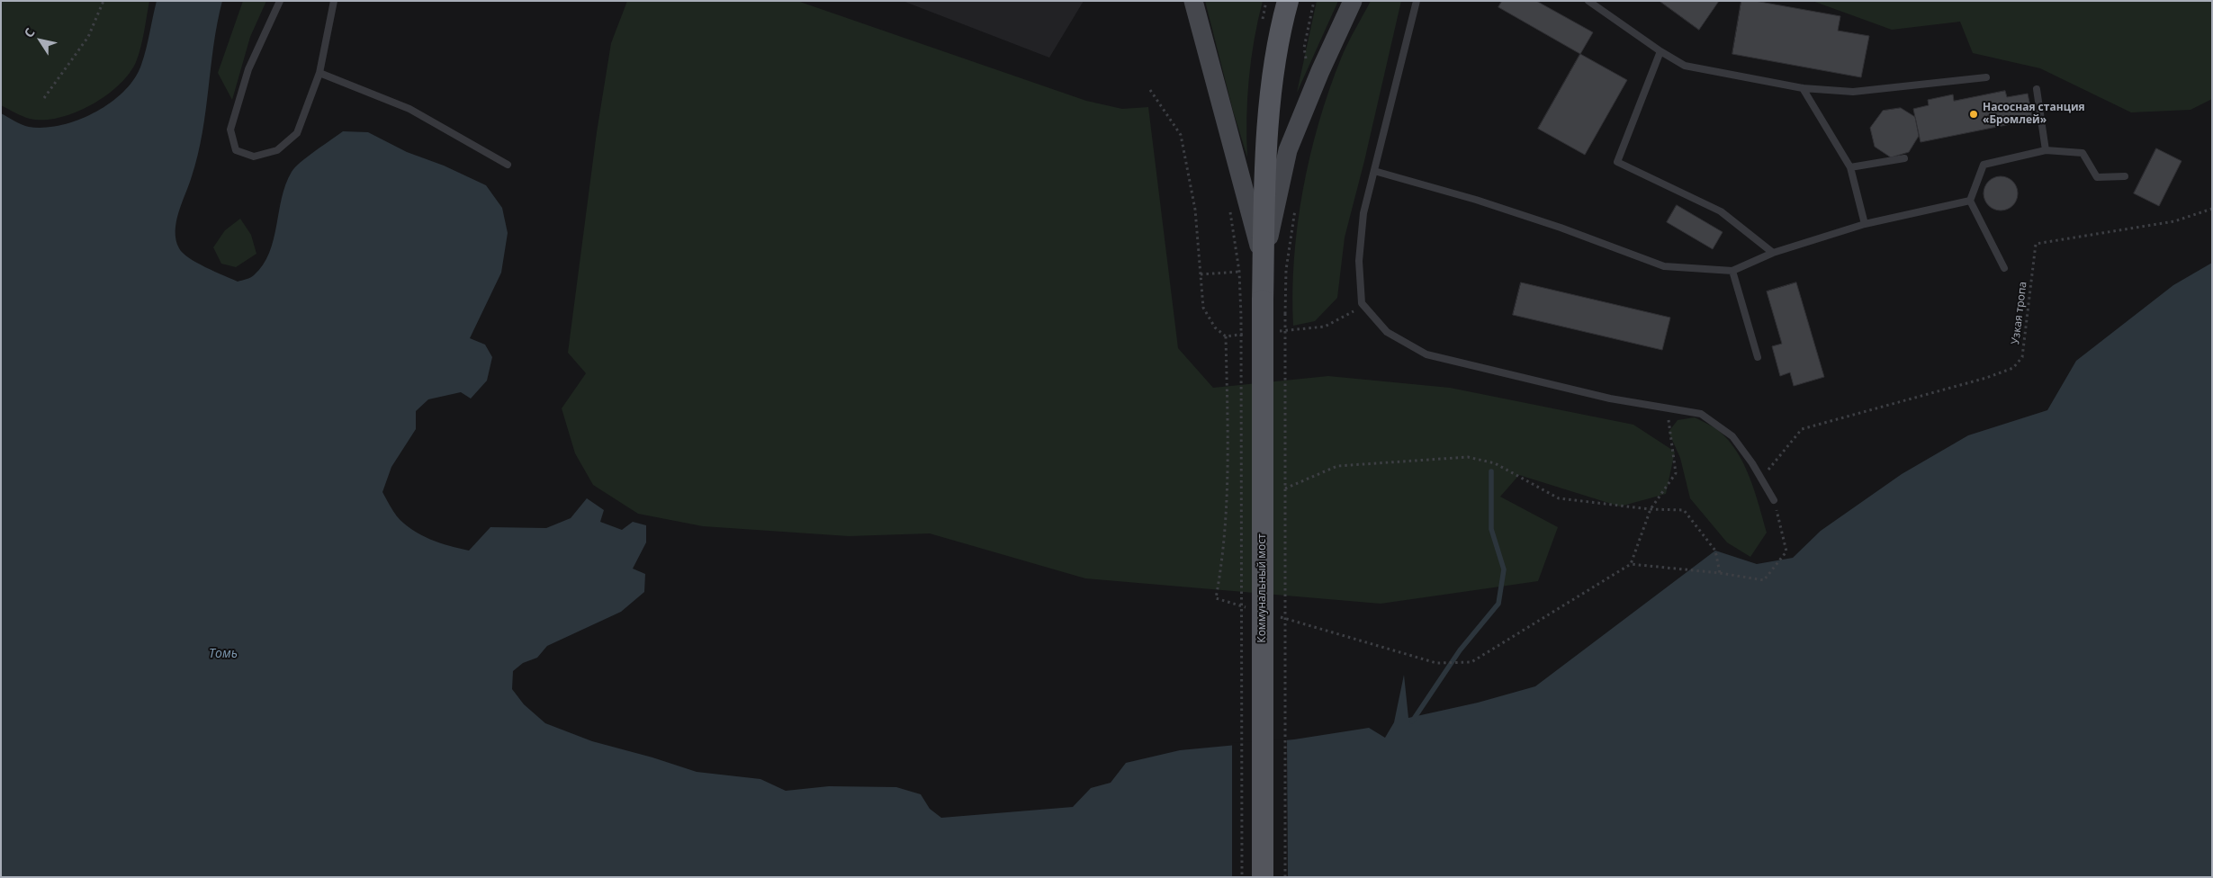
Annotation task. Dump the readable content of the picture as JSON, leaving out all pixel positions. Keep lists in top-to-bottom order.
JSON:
{
  "streets": {
    "main road": ["Коммунальный мост"],
    "path": ["Узкая тропа"]
  },
  "water": ["Томь"],
  "places": ["Насосная станция «Бромлей»"],
  "north": "top left"
}
